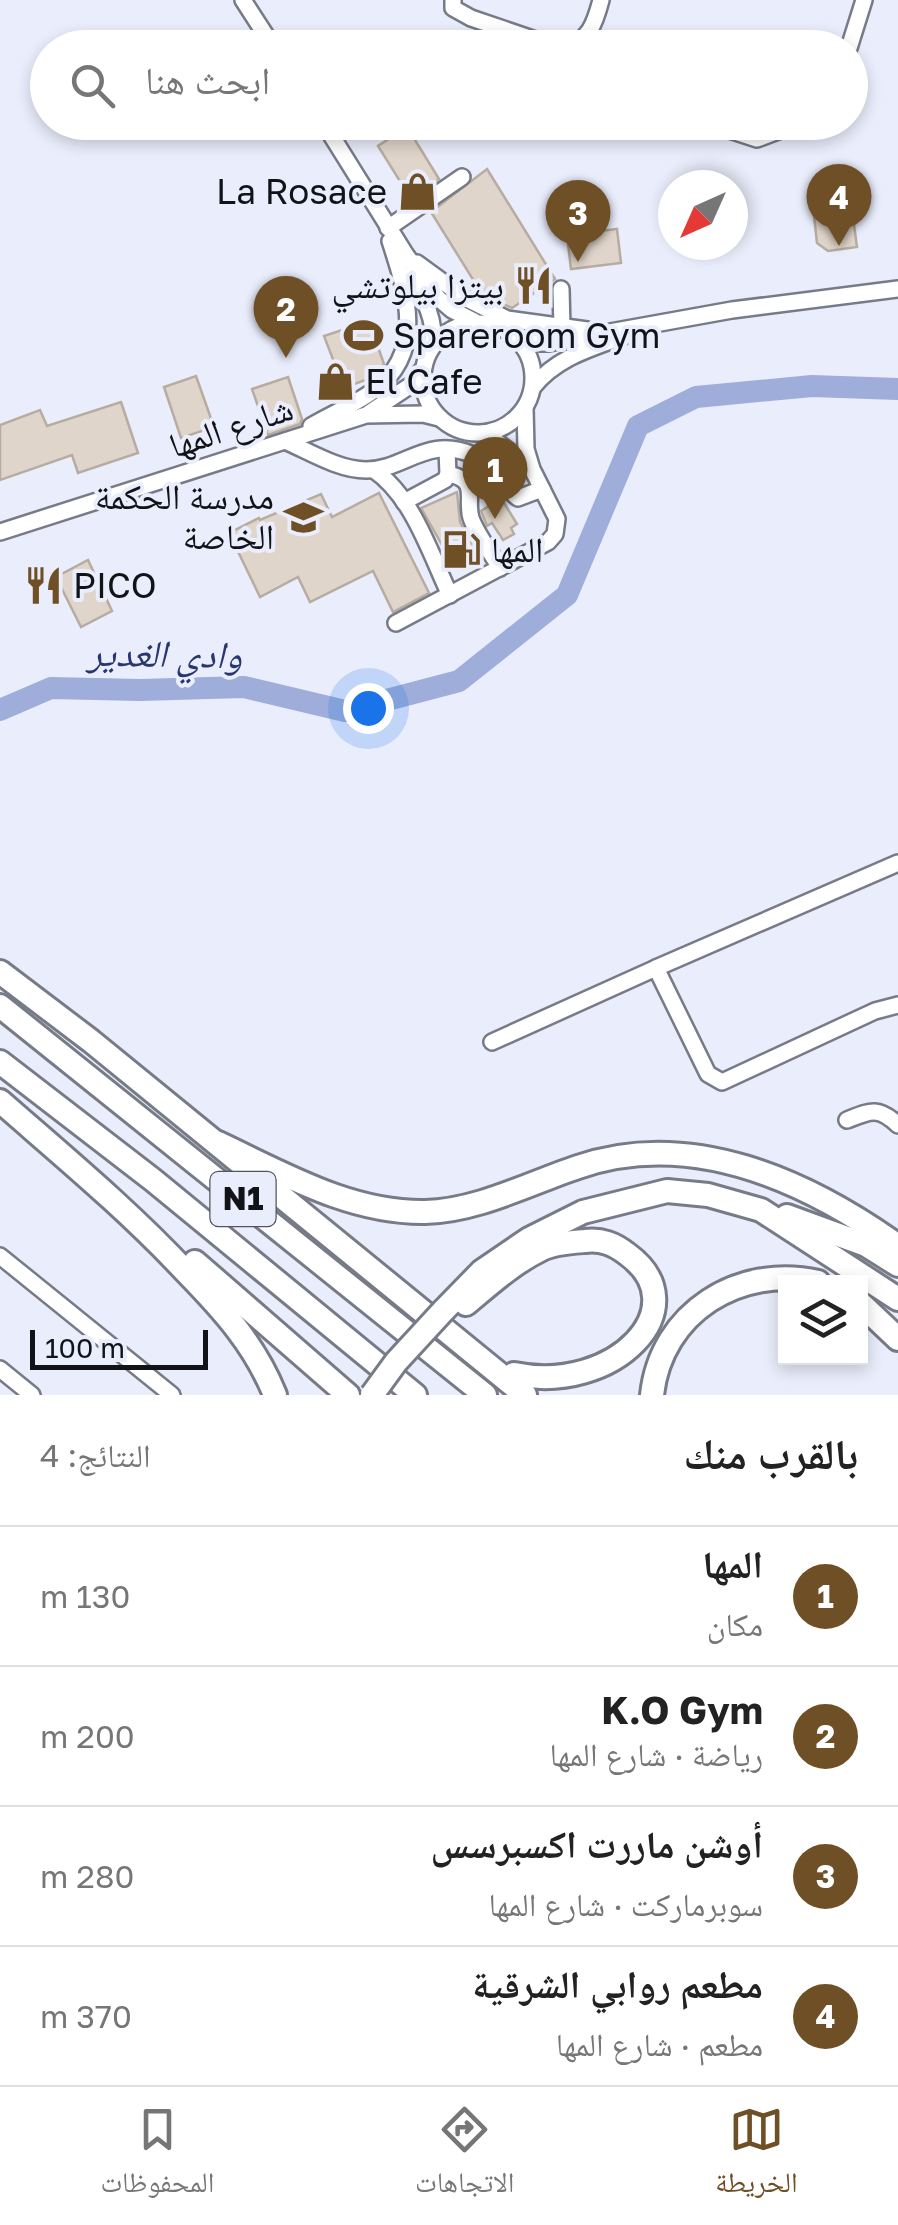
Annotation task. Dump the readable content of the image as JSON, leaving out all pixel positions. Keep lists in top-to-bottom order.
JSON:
{
  "streets": {
    "highway": ["N1"],
    "street": ["شارع المها"]
  },
  "water": ["وادي الغدير"],
  "places": {
    "shop": ["La Rosace", "El Cafe"],
    "restaurant": ["بيتزا بيلوتشي", "PICO"],
    "sports": ["Spareroom Gym"],
    "school or university": ["مدرسة الحكمة الخاصة"],
    "fuel station": ["المه‍ا"]
  },
  "scale_bar": "100 m",
  "north": "bottom left",
  "page": {
    "search": "ابحث هنا",
    "pins": [
      "4",
      "3",
      "2",
      "1"
    ],
    "scale": "100 m",
    "heading": ["بالقرب منك", "النتائج: 4"],
    "list": [
      {
        "mark": "1",
        "name": "المها",
        "note": "مكان",
        "value": "130 m"
      },
      {
        "mark": "2",
        "name": "K.O Gym",
        "note": "رياضة · شارع المها",
        "value": "200 m"
      },
      {
        "mark": "3",
        "name": "أوشن ماررت اكسبرسس",
        "note": "سوبرماركت · شارع المها",
        "value": "280 m"
      },
      {
        "mark": "4",
        "name": "مطعم روابي الشرقية",
        "note": "مطعم · شارع المها",
        "value": "370 m"
      }
    ],
    "nav": ["الخريطة", "الاتجاهات", "المحفوظات"]
  }
}
